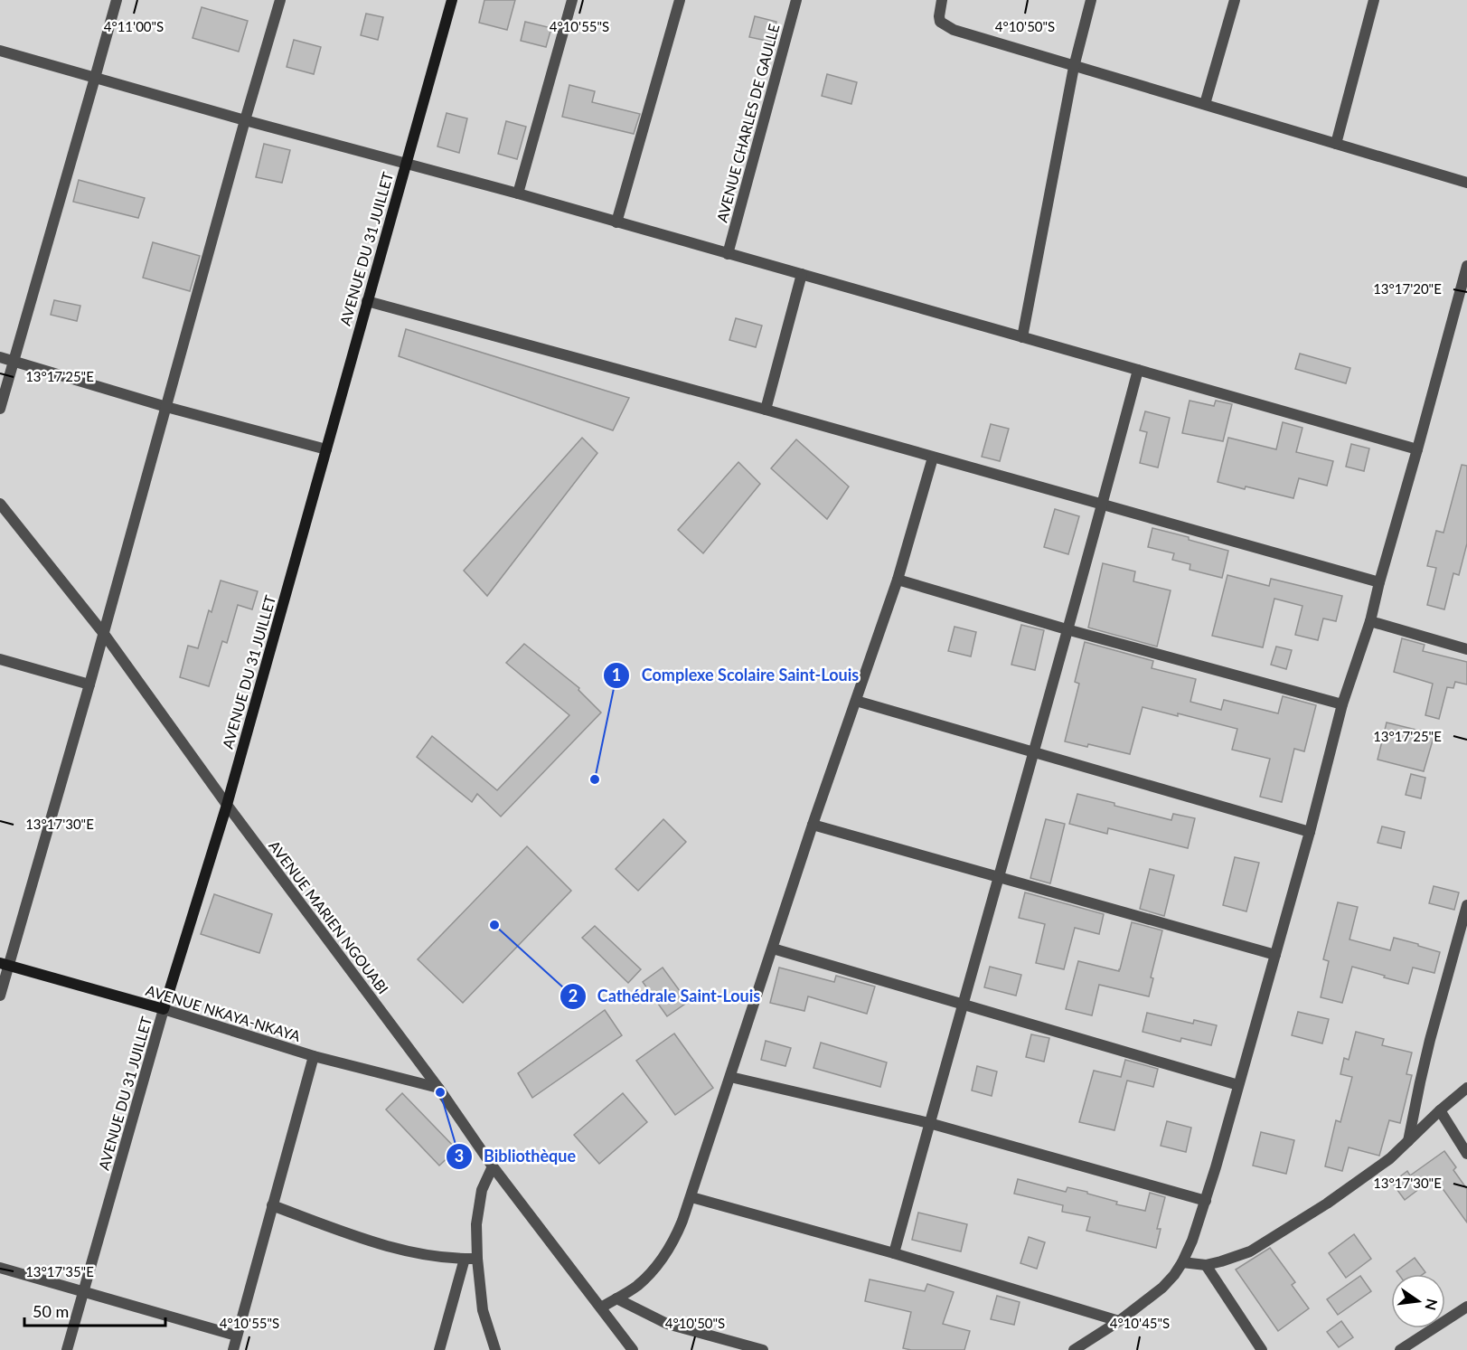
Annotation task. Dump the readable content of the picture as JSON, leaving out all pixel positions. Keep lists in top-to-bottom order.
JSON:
{
  "streets": {
    "street": [
      "AVENUE CHARLES DE GAULLE",
      "AVENUE DU 31 JUILLET",
      "AVENUE MARIEN NGOUABI",
      "AVENUE NKAYA-NKAYA"
    ]
  },
  "crossings": [
    ["AVENUE DU 31 JUILLET", "AVENUE MARIEN NGOUABI"],
    ["AVENUE DU 31 JUILLET", "AVENUE NKAYA-NKAYA"],
    ["AVENUE MARIEN NGOUABI", "AVENUE NKAYA-NKAYA"]
  ],
  "places": ["Complexe Scolaire Saint-Louis", "Cathédrale Saint-Louis", "Bibliothèque"],
  "scale_bar": "50 m",
  "north": "right",
  "coordinates": [
    "4°11'00\"S",
    "4°10'55\"S",
    "4°10'50\"S",
    "13°17'20\"E",
    "13°17'25\"E",
    "13°17'30\"E",
    "13°17'35\"E",
    "4°10'45\"S"
  ]
}
